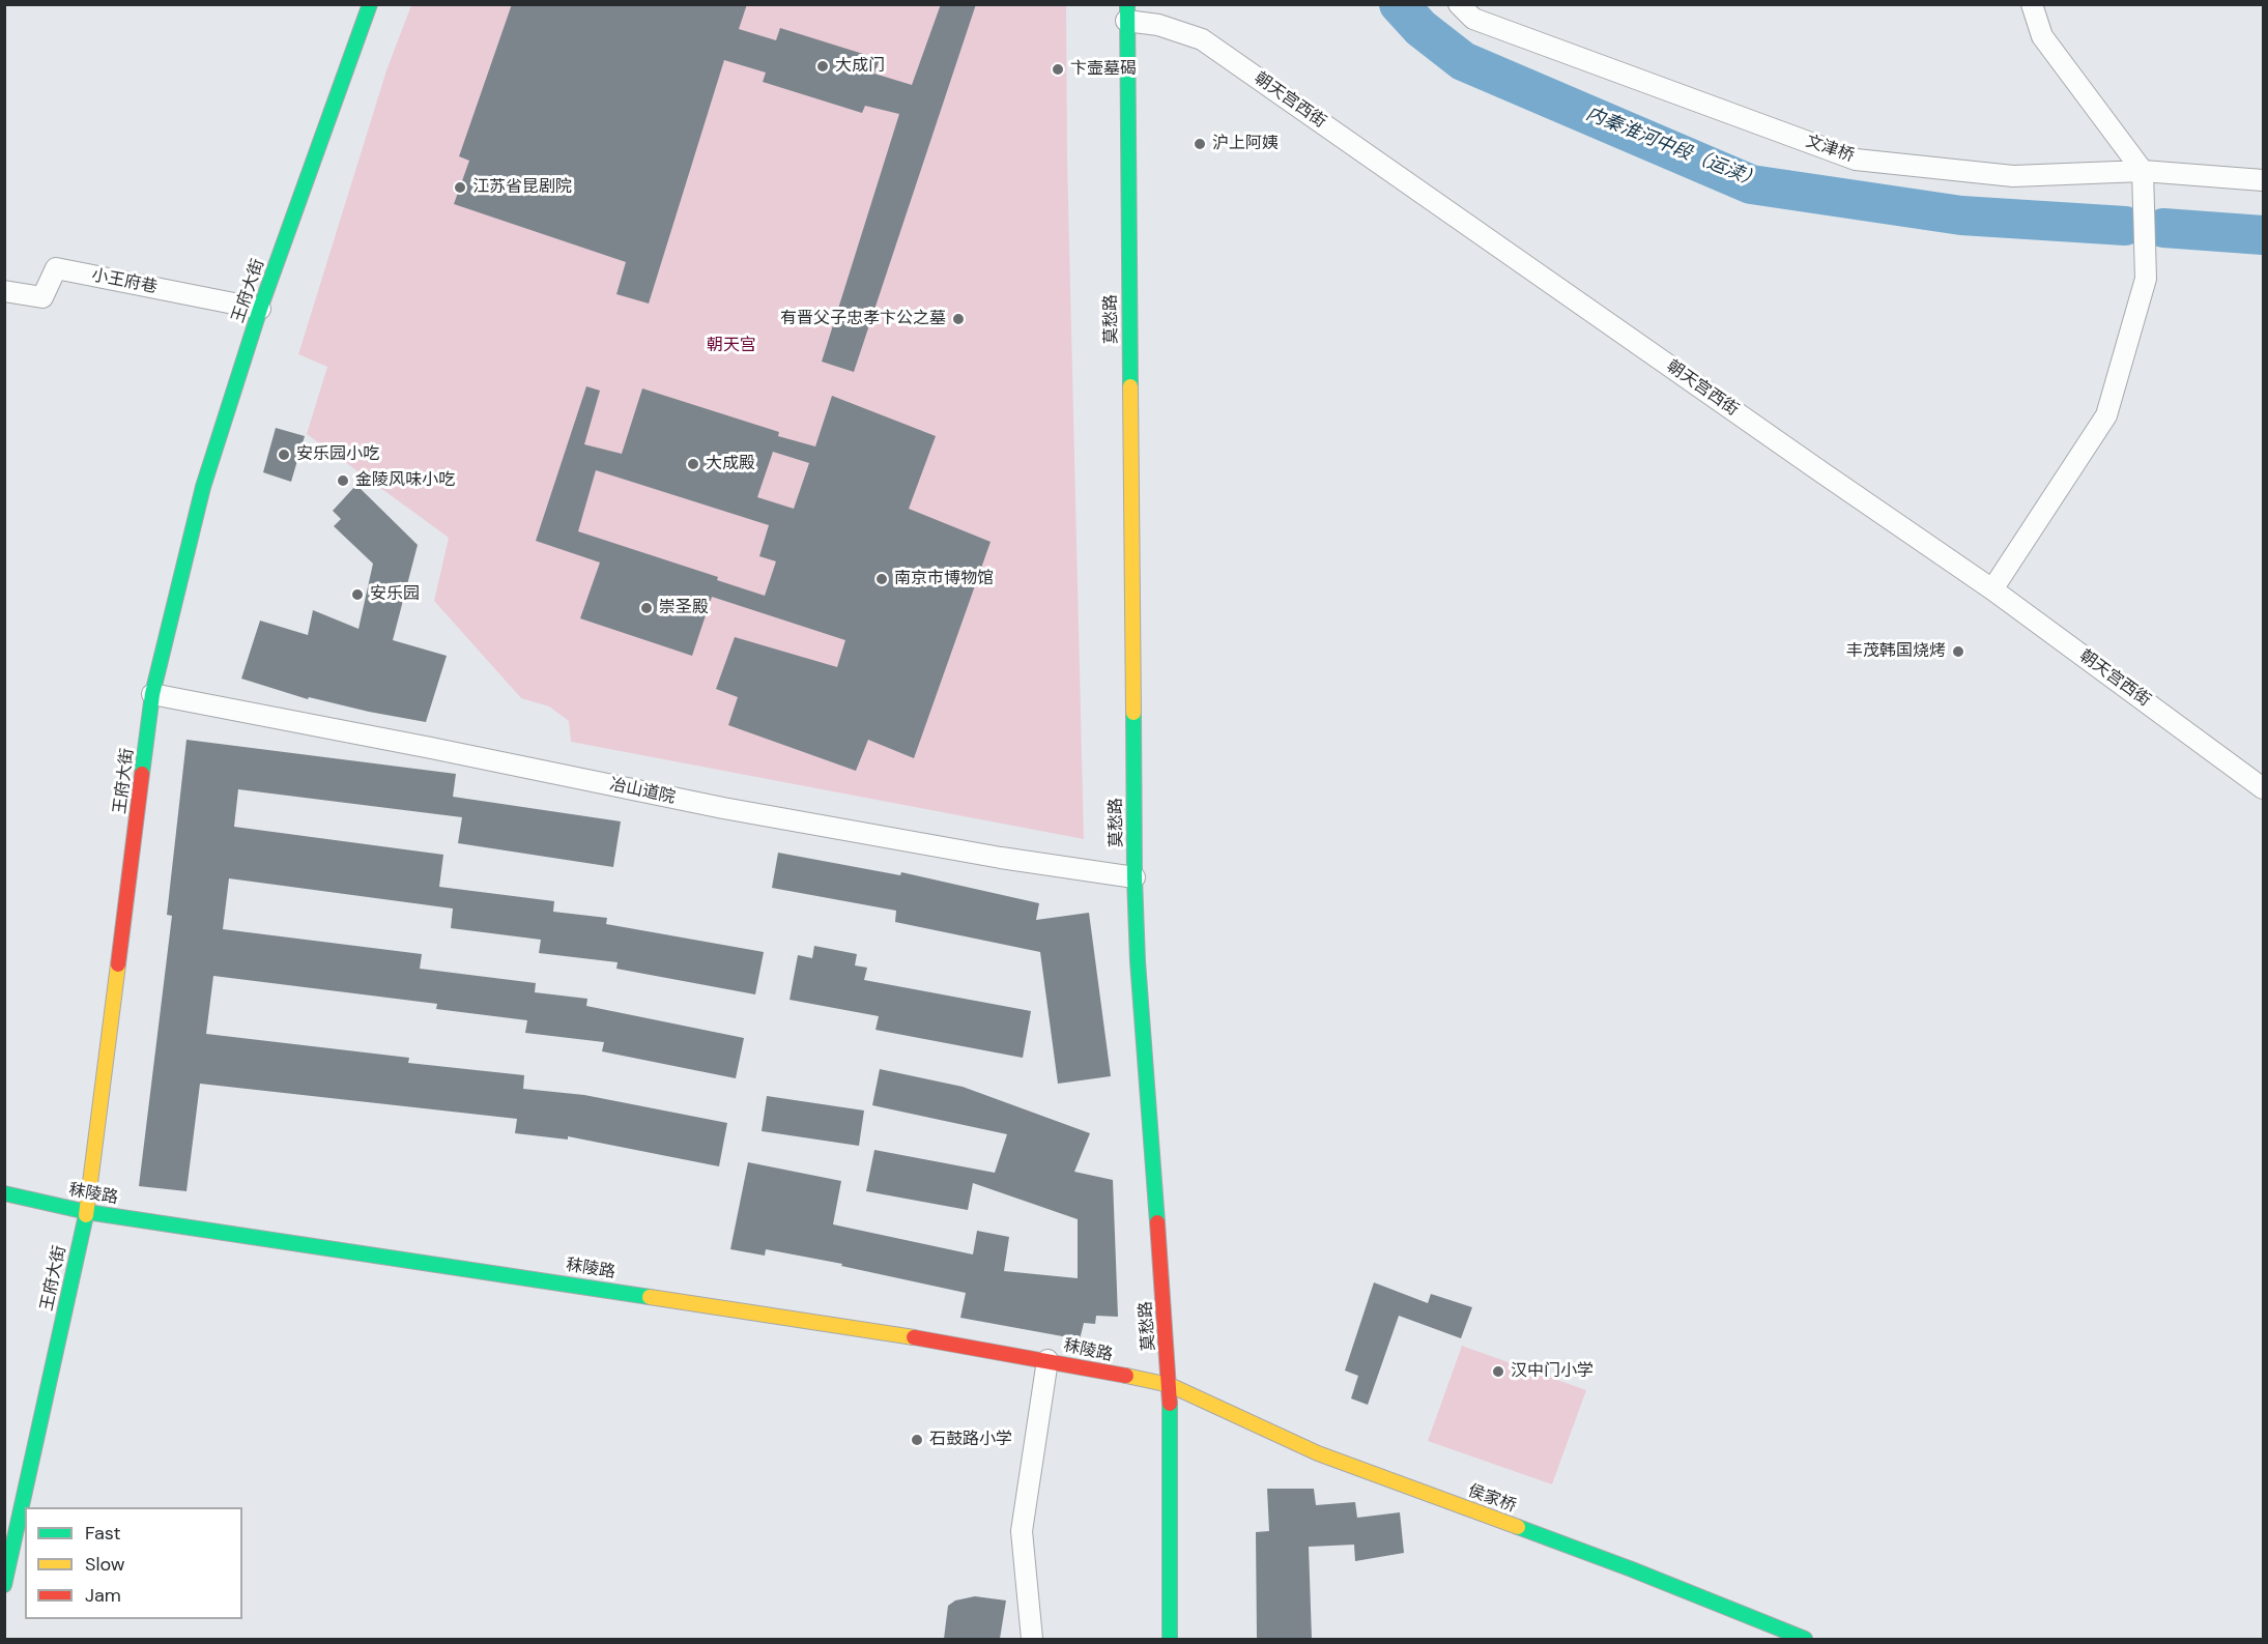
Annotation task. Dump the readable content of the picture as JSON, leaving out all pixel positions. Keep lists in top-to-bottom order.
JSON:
{
  "streets": {
    "street": [
      "朝天宫西街",
      "文津桥",
      "小王府巷",
      "王府大街",
      "莫愁路",
      "冶山道院",
      "秣陵路",
      "侯家桥"
    ]
  },
  "crossings": [
    ["朝天宫西街", "莫愁路"],
    ["小王府巷", "王府大街"],
    ["王府大街", "冶山道院"],
    ["王府大街", "秣陵路"],
    ["莫愁路", "冶山道院"],
    ["莫愁路", "秣陵路"],
    ["莫愁路", "侯家桥"],
    ["秣陵路", "侯家桥"]
  ],
  "water": ["内秦淮河中段（运渎）"],
  "parks": ["朝天宫"],
  "places": [
    "大成门",
    "卞壸墓碣",
    "沪上阿姨",
    "江苏省昆剧院",
    "有晋父子忠孝卞公之墓",
    "安乐园小吃",
    "大成殿",
    "金陵风味小吃",
    "南京市博物馆",
    "安乐园",
    "崇圣殿",
    "丰茂韩国烧烤",
    "汉中门小学",
    "石鼓路小学"
  ],
  "legend": ["Fast", "Slow", "Jam"]
}
